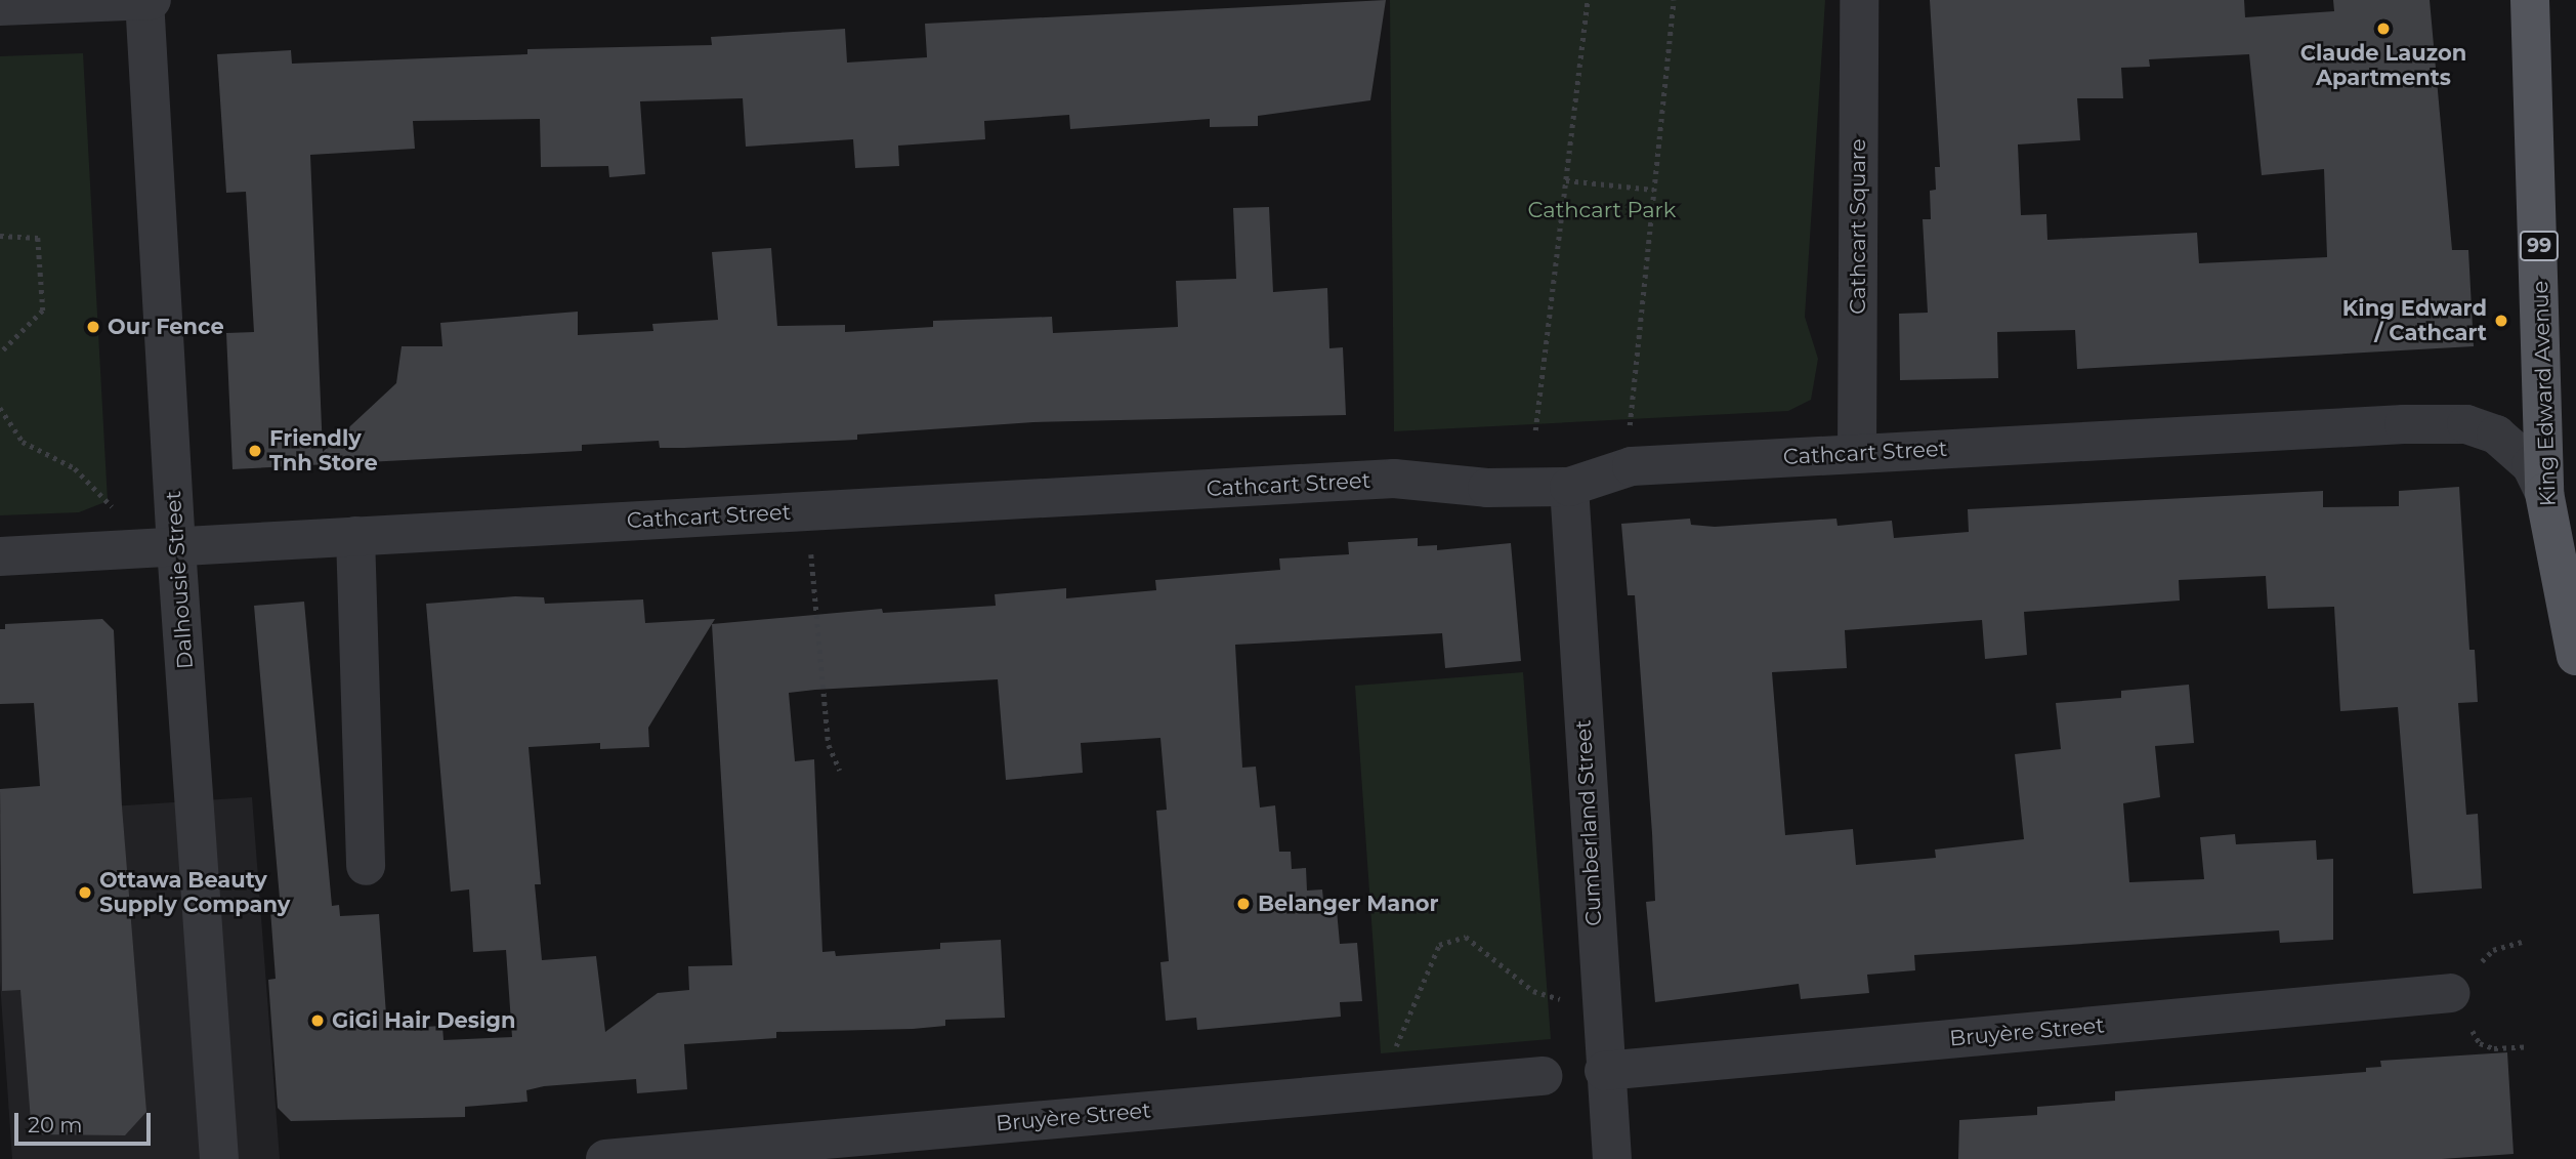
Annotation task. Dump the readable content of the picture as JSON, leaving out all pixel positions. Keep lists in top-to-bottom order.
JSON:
{
  "streets": {
    "main road": ["99", "King Edward Avenue"],
    "street": [
      "Cathcart Square",
      "Cathcart Street",
      "Dalhousie Street",
      "Cumberland Street",
      "Bruyère Street"
    ]
  },
  "crossings": [
    ["Cathcart Square", "Cathcart Street"],
    ["King Edward Avenue", "Cathcart Street"],
    ["Cathcart Street", "Dalhousie Street"],
    ["Cathcart Street", "Cumberland Street"],
    ["Cumberland Street", "Bruyère Street"]
  ],
  "parks": ["Cathcart Park"],
  "places": [
    "Claude Lauzon Apartments",
    "King Edward / Cathcart",
    "Our Fence",
    "Friendly Tnh Store",
    "Ottawa Beauty Supply Company",
    "Belanger Manor",
    "GiGi Hair Design"
  ],
  "scale_bar": "20 m"
}
